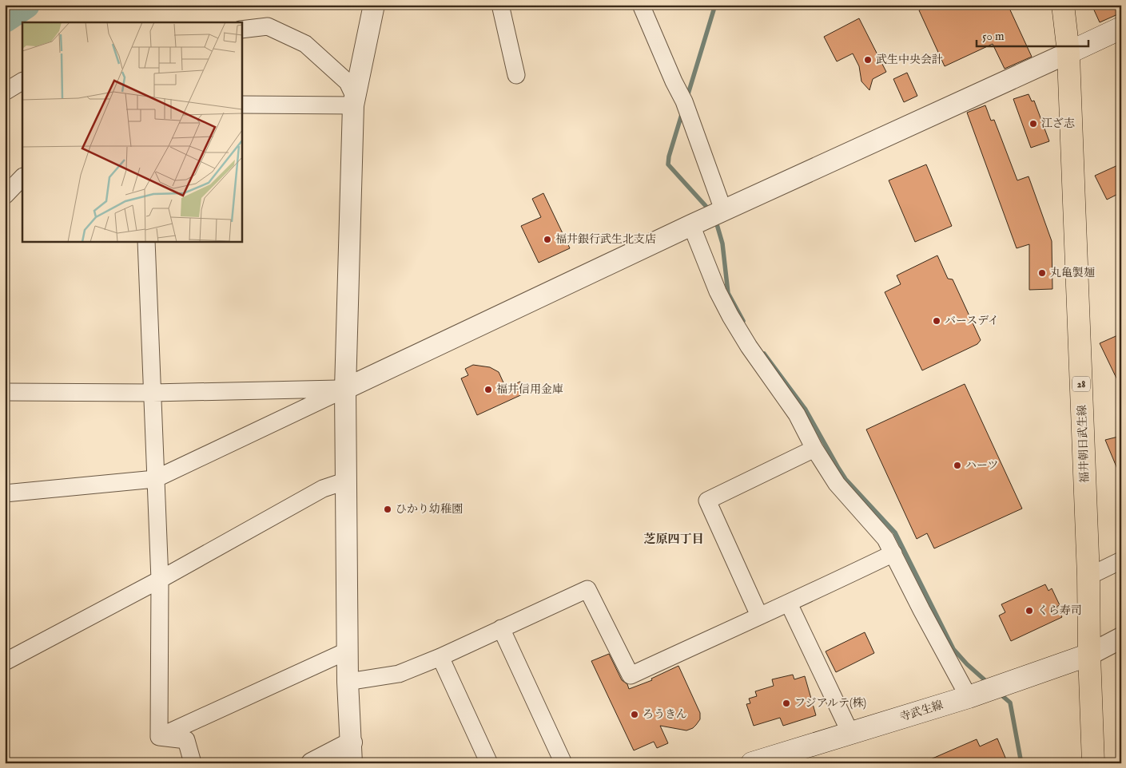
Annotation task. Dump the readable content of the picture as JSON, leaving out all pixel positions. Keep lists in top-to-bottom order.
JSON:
{
  "streets": {
    "main road": ["28", "福井朝日武生線", "寺武生線"]
  },
  "crossings": [
    ["福井朝日武生線", "寺武生線"]
  ],
  "districts": ["芝原四丁目"],
  "places": [
    "武生中央会計",
    "江ざ志",
    "福井銀行武生北支店",
    "丸亀製麺",
    "バースデイ",
    "福井信用金庫",
    "ハーツ",
    "ひかり幼稚園",
    "くら寿司",
    "フジアルテ(株)",
    "ろうきん"
  ],
  "scale_bar": "50 m"
}
